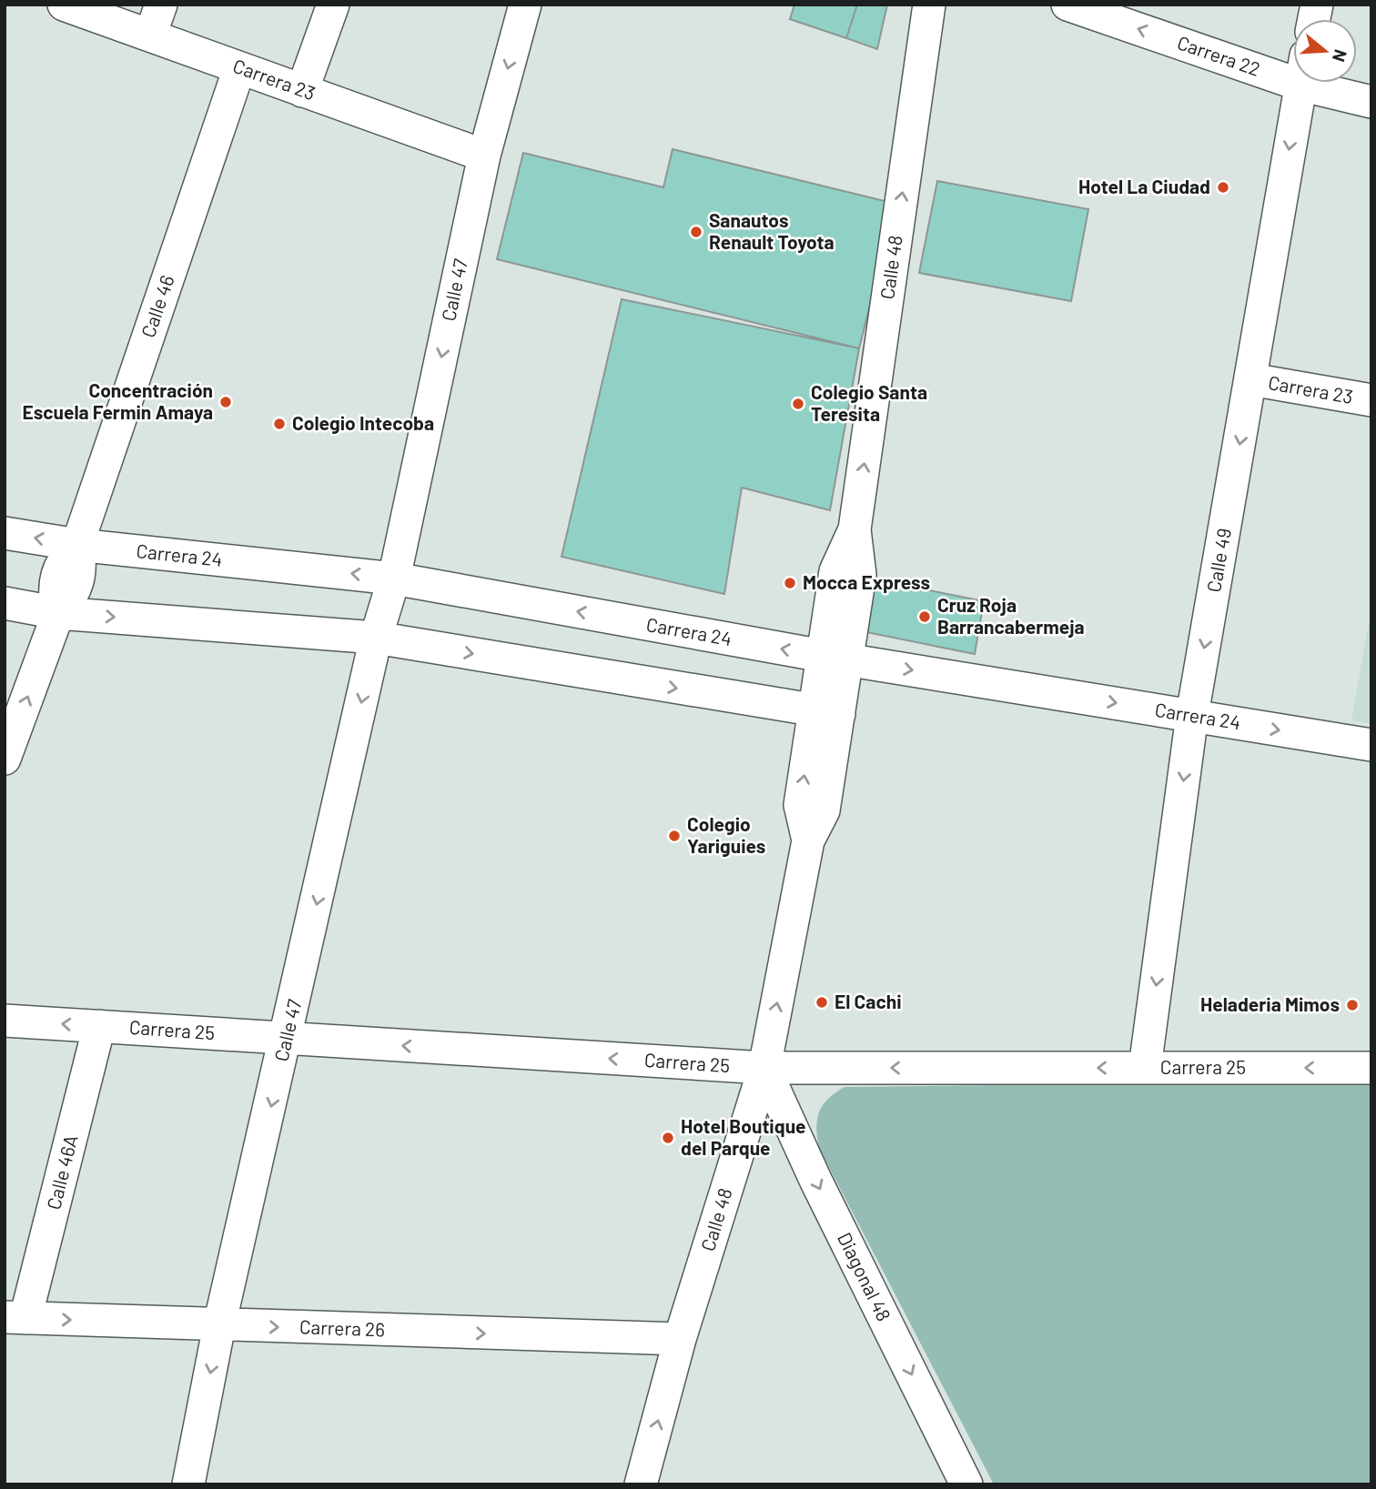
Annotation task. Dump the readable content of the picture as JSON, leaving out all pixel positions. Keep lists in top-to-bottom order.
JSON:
{
  "streets": {
    "street": [
      "Carrera 22",
      "Carrera 23",
      "Calle 48",
      "Calle 47",
      "Calle 46",
      "Carrera 24",
      "Calle 49",
      "Carrera 25",
      "Calle 46A",
      "Diagonal 48",
      "Carrera 26"
    ]
  },
  "crossings": [
    ["Carrera 23", "Calle 47"],
    ["Carrera 23", "Calle 46"],
    ["Carrera 23", "Calle 49"],
    ["Calle 48", "Carrera 24"],
    ["Calle 48", "Carrera 25"],
    ["Calle 48", "Diagonal 48"],
    ["Calle 48", "Carrera 26"],
    ["Calle 47", "Carrera 24"],
    ["Calle 47", "Carrera 25"],
    ["Calle 47", "Carrera 26"],
    ["Calle 46", "Carrera 24"],
    ["Carrera 24", "Calle 49"],
    ["Calle 49", "Carrera 25"],
    ["Carrera 25", "Calle 46A"],
    ["Carrera 25", "Diagonal 48"],
    ["Calle 46A", "Carrera 26"]
  ],
  "one_way": [
    "Carrera 22",
    "Calle 48",
    "Calle 47",
    "Calle 49",
    "Carrera 25",
    "Diagonal 48",
    "Carrera 26"
  ],
  "places": [
    "Hotel La Ciudad",
    "Sanautos Renault Toyota",
    "Concentración Escuela Fermin Amaya",
    "Colegio Santa Teresita",
    "Colegio Intecoba",
    "Mocca Express",
    "Cruz Roja Barrancabermeja",
    "Colegio Yariguies",
    "El Cachi",
    "Heladeria Mimos",
    "Hotel Boutique del Parque"
  ],
  "north": "right"
}
